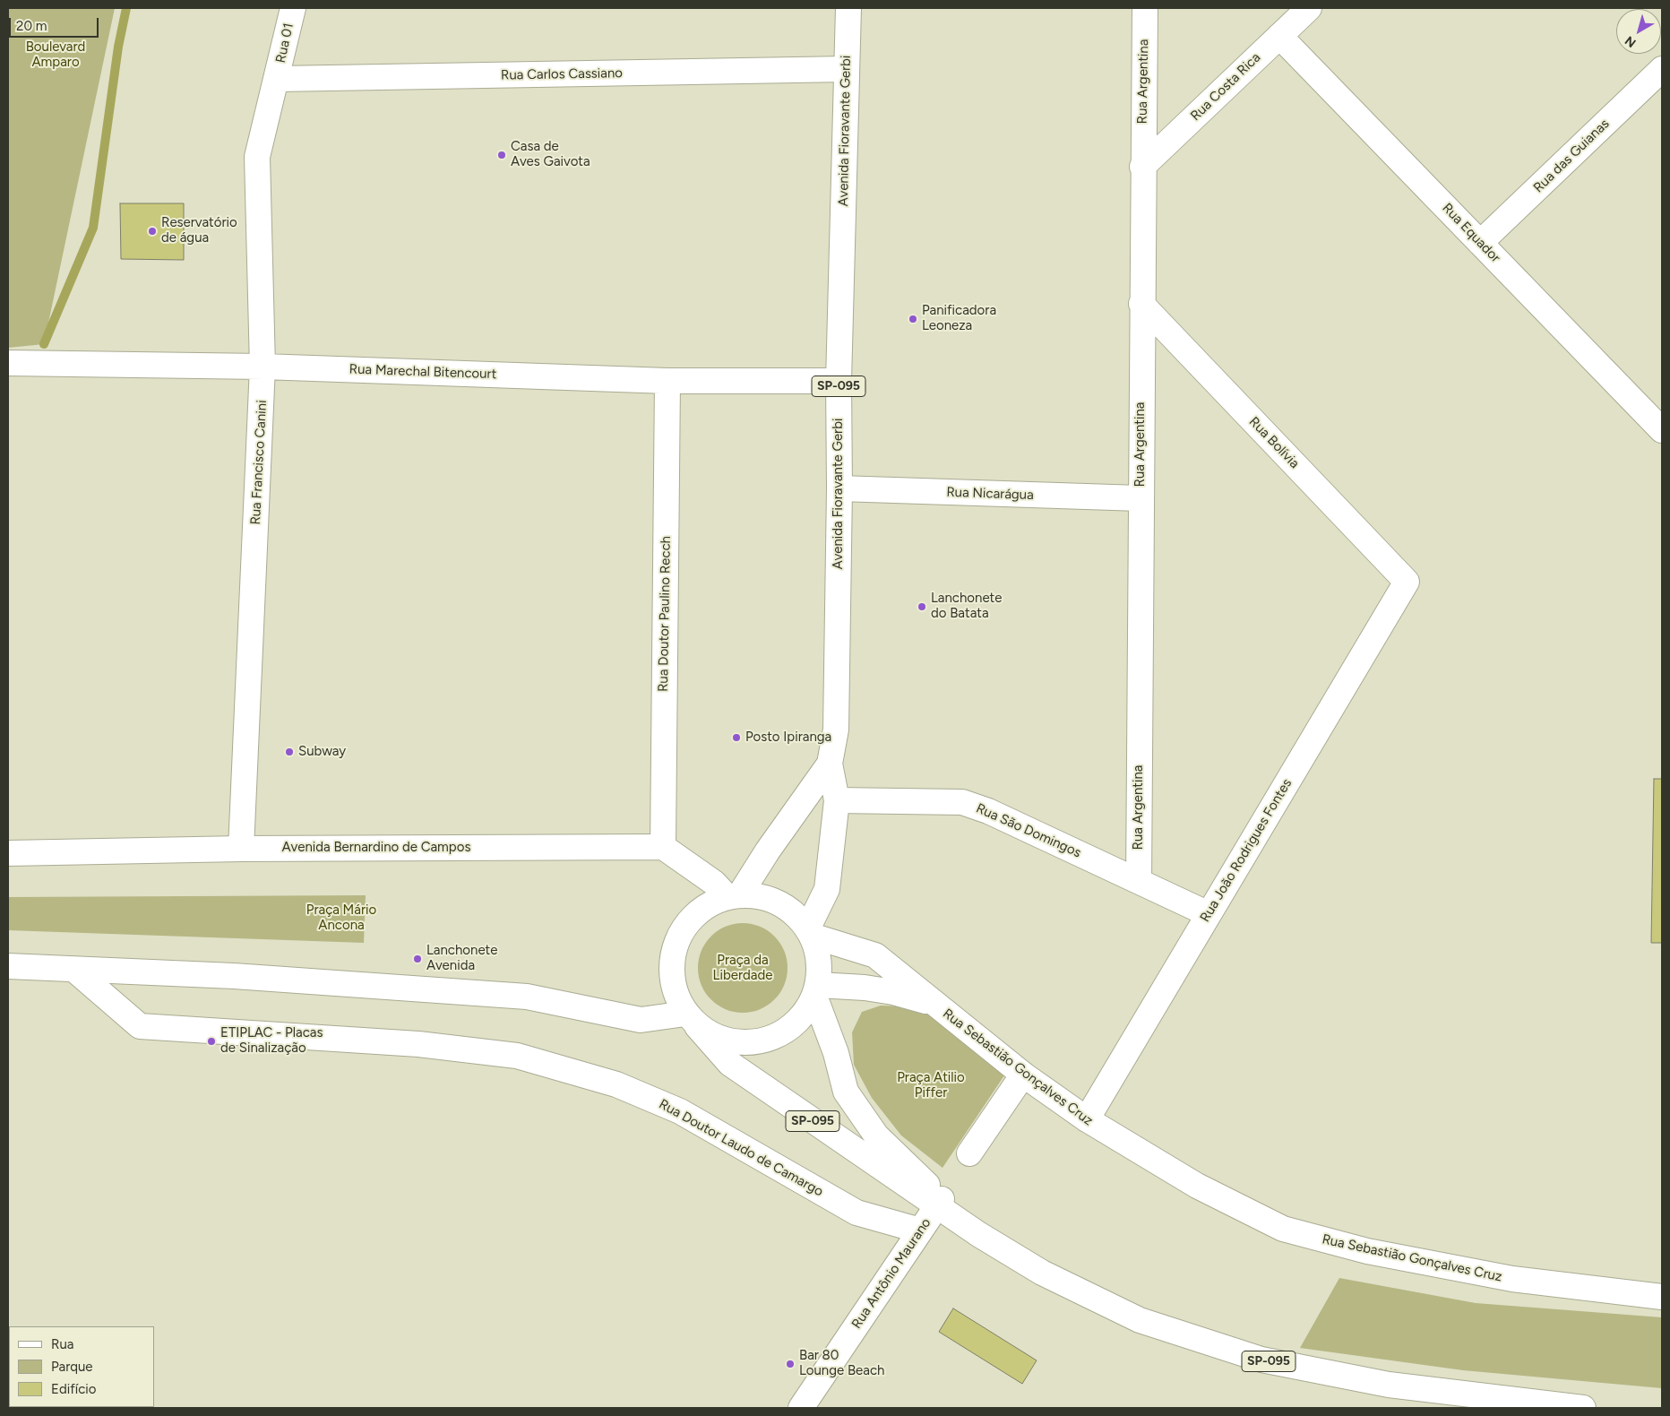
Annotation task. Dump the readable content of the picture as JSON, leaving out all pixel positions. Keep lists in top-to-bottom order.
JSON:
{
  "streets": {
    "street": [
      "Rua 01",
      "Rua Carlos Cassiano",
      "Rua Argentina",
      "Rua Costa Rica",
      "Avenida Fioravante Gerbi",
      "Rua das Guianas",
      "Rua Equador",
      "Rua Marechal Bitencourt",
      "SP-095",
      "Rua Bolívia",
      "Rua Francisco Canini",
      "Rua Nicarágua",
      "Rua Doutor Paulino Recch",
      "Rua São Domingos",
      "Avenida Bernardino de Campos",
      "Rua João Rodrigues Fontes",
      "Rua Sebastião Gonçalves Cruz",
      "Rua Doutor Laudo de Camargo",
      "Rua Antônio Maurano"
    ]
  },
  "crossings": [
    ["Rua 01", "Rua Carlos Cassiano"],
    ["Rua 01", "Rua Francisco Canini"],
    ["Rua Carlos Cassiano", "Avenida Fioravante Gerbi"],
    ["Rua Carlos Cassiano", "Rua Francisco Canini"],
    ["Rua Argentina", "Rua Costa Rica"],
    ["Rua Argentina", "Rua Bolívia"],
    ["Rua Argentina", "Rua Nicarágua"],
    ["Rua Argentina", "Rua São Domingos"],
    ["Rua Costa Rica", "Rua Equador"],
    ["Avenida Fioravante Gerbi", "Rua Marechal Bitencourt"],
    ["Avenida Fioravante Gerbi", "SP-095"],
    ["Avenida Fioravante Gerbi", "Rua Nicarágua"],
    ["Avenida Fioravante Gerbi", "Rua São Domingos"],
    ["Avenida Fioravante Gerbi", "Rua Sebastião Gonçalves Cruz"],
    ["Rua das Guianas", "Rua Equador"],
    ["Rua Marechal Bitencourt", "Rua Francisco Canini"],
    ["Rua Marechal Bitencourt", "Rua Doutor Paulino Recch"],
    ["SP-095", "Rua Sebastião Gonçalves Cruz"],
    ["SP-095", "Rua Antônio Maurano"],
    ["Rua Bolívia", "Rua João Rodrigues Fontes"],
    ["Rua Francisco Canini", "Avenida Bernardino de Campos"],
    ["Rua Doutor Paulino Recch", "Avenida Bernardino de Campos"],
    ["Rua São Domingos", "Rua João Rodrigues Fontes"],
    ["Rua João Rodrigues Fontes", "Rua Sebastião Gonçalves Cruz"],
    ["Rua Doutor Laudo de Camargo", "Rua Antônio Maurano"]
  ],
  "parks": [
    "Boulevard Amparo",
    "Praça Mário Ancona",
    "Praça da Liberdade",
    "Praça Atilio Piffer"
  ],
  "places": [
    "Casa de Aves Gaivota",
    "Reservatório de água",
    "Panificadora Leoneza",
    "Lanchonete do Batata",
    "Posto Ipiranga",
    "Subway",
    "Lanchonete Avenida",
    "ETIPLAC - Placas de Sinalização",
    "Bar 80 Lounge Beach"
  ],
  "legend": ["Rua", "Parque", "Edifício"],
  "scale_bar": "20 m",
  "north": "bottom left"
}
